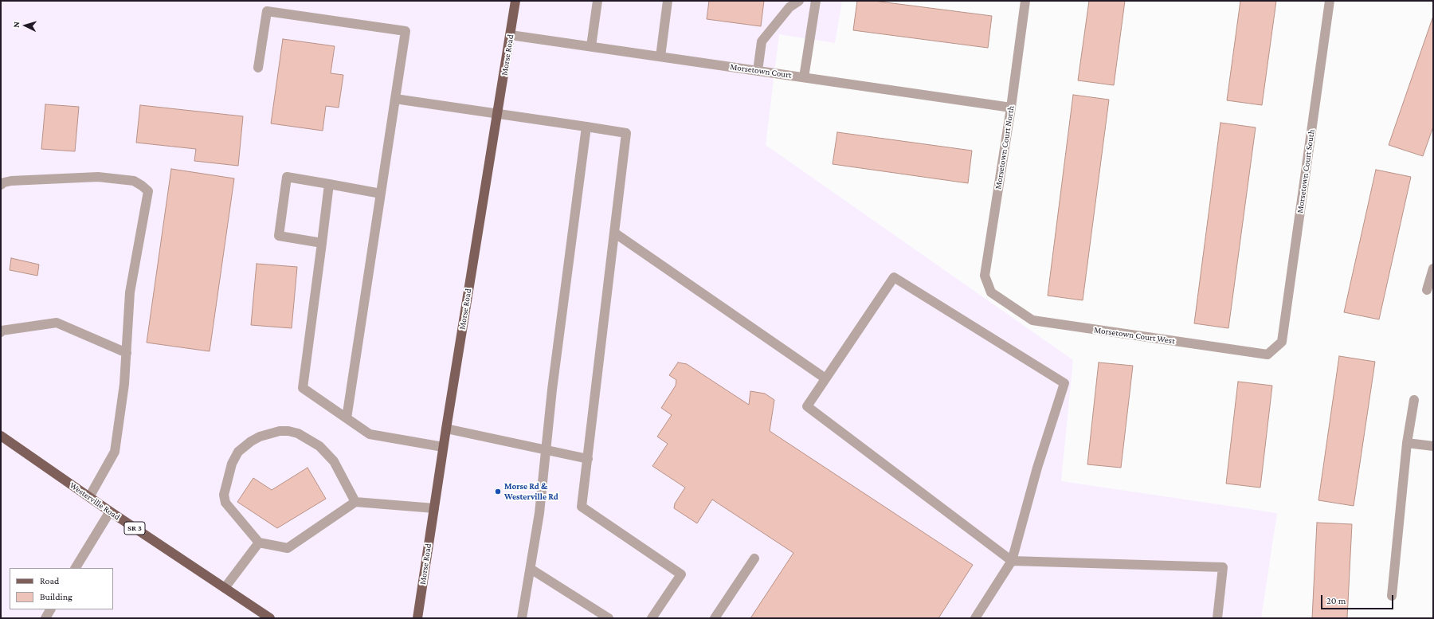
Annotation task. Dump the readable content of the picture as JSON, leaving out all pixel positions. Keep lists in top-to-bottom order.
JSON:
{
  "streets": {
    "main road": ["Morse Road", "Westerville Road", "SR 3"],
    "street": [
      "Morsetown Court",
      "Morsetown Court North",
      "Morsetown Court South",
      "Morsetown Court West"
    ]
  },
  "crossings": [
    ["Morse Road", "Morsetown Court"],
    ["Morsetown Court", "Morsetown Court North"],
    ["Morsetown Court North", "Morsetown Court West"],
    ["Morsetown Court South", "Morsetown Court West"]
  ],
  "places": ["Morse Rd & Westerville Rd"],
  "legend": ["Road", "Building"],
  "scale_bar": "20 m",
  "north": "left"
}
